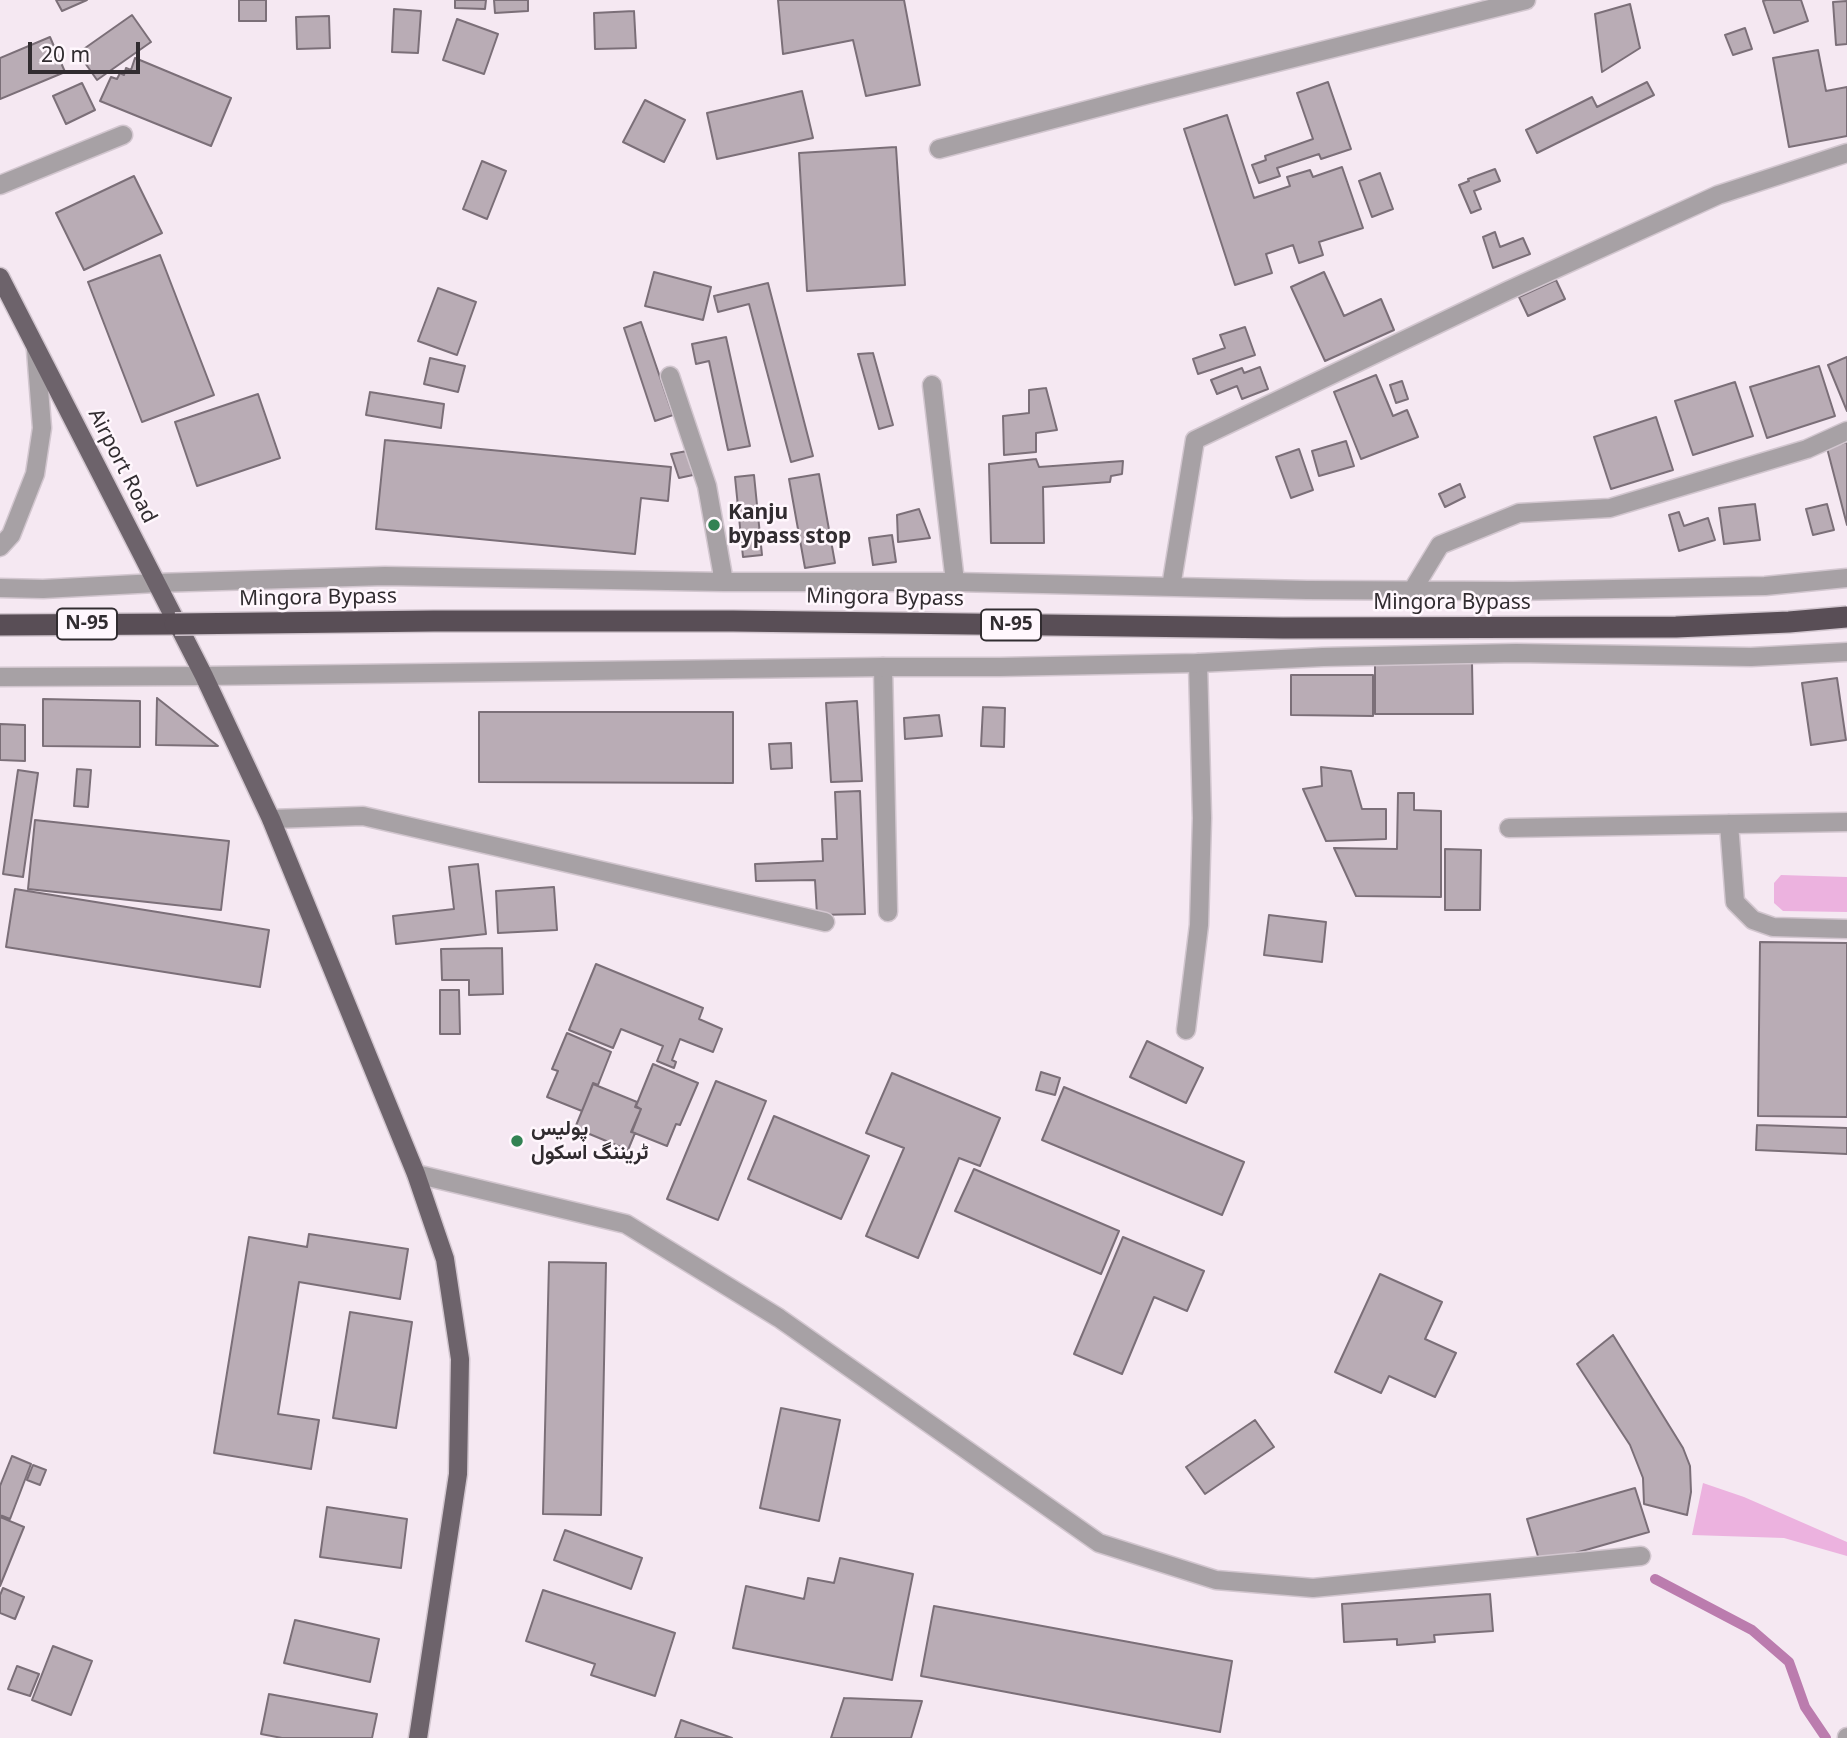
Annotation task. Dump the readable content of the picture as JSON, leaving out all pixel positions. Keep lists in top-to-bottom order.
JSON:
{
  "streets": {
    "highway": ["Mingora Bypass", "N-95"],
    "main road": ["Airport Road"]
  },
  "places": ["Kanju bypass stop", "پولیس ٹریننگ اسکول"],
  "scale_bar": "20 m"
}
